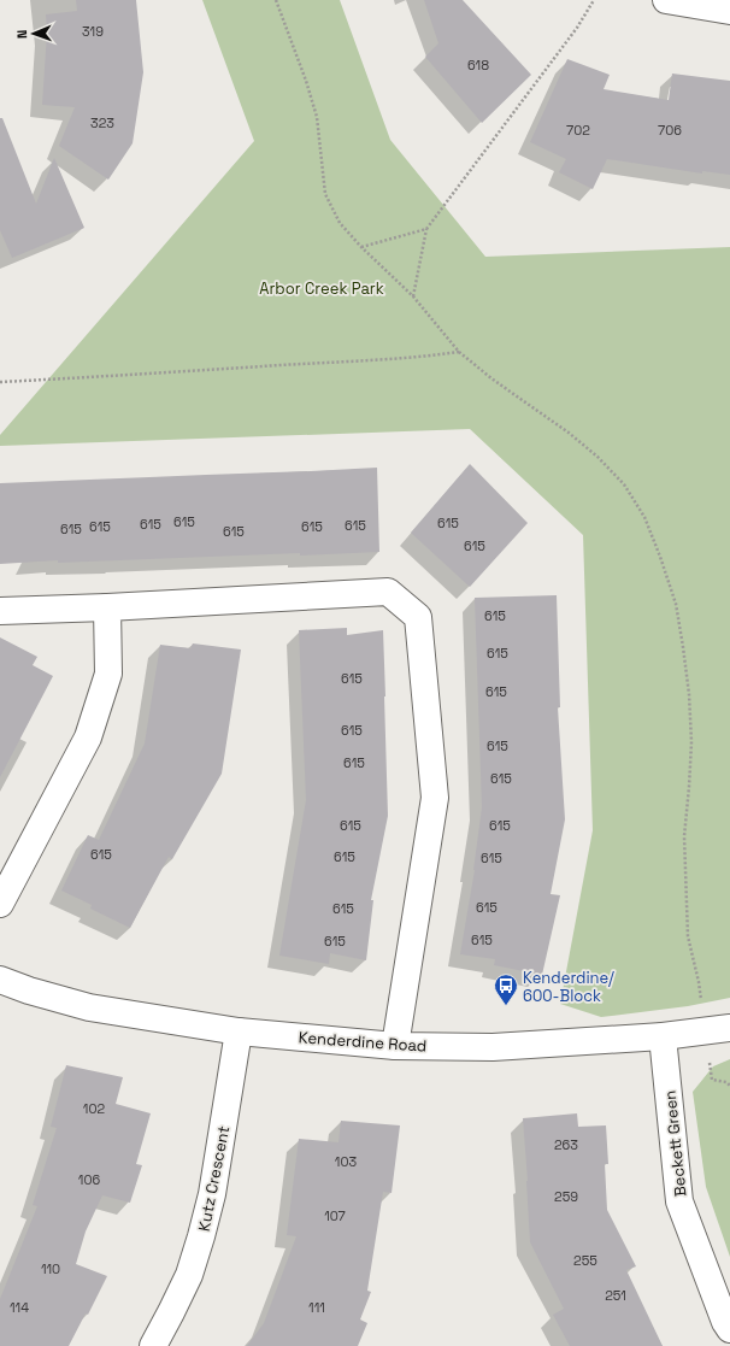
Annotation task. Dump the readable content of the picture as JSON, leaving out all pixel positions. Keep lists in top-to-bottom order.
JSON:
{
  "streets": {
    "street": ["Kenderdine Road", "Beckett Green", "Kutz Crescent"]
  },
  "crossings": [
    ["Kenderdine Road", "Beckett Green"],
    ["Kenderdine Road", "Kutz Crescent"]
  ],
  "parks": ["Arbor Creek Park"],
  "places": {
    "bus stop": ["Kenderdine/ 600-Block"]
  },
  "house_numbers": [
    "319",
    "618",
    "323",
    "702",
    "706",
    "615",
    "615",
    "615",
    "615",
    "615",
    "615",
    "615",
    "615",
    "615",
    "615",
    "615",
    "615",
    "615",
    "615",
    "615",
    "615",
    "615",
    "615",
    "615",
    "615",
    "615",
    "615",
    "615",
    "615",
    "615",
    "615",
    "102",
    "263",
    "103",
    "106",
    "259",
    "107",
    "255",
    "110",
    "251",
    "114",
    "111"
  ],
  "north": "left"
}
